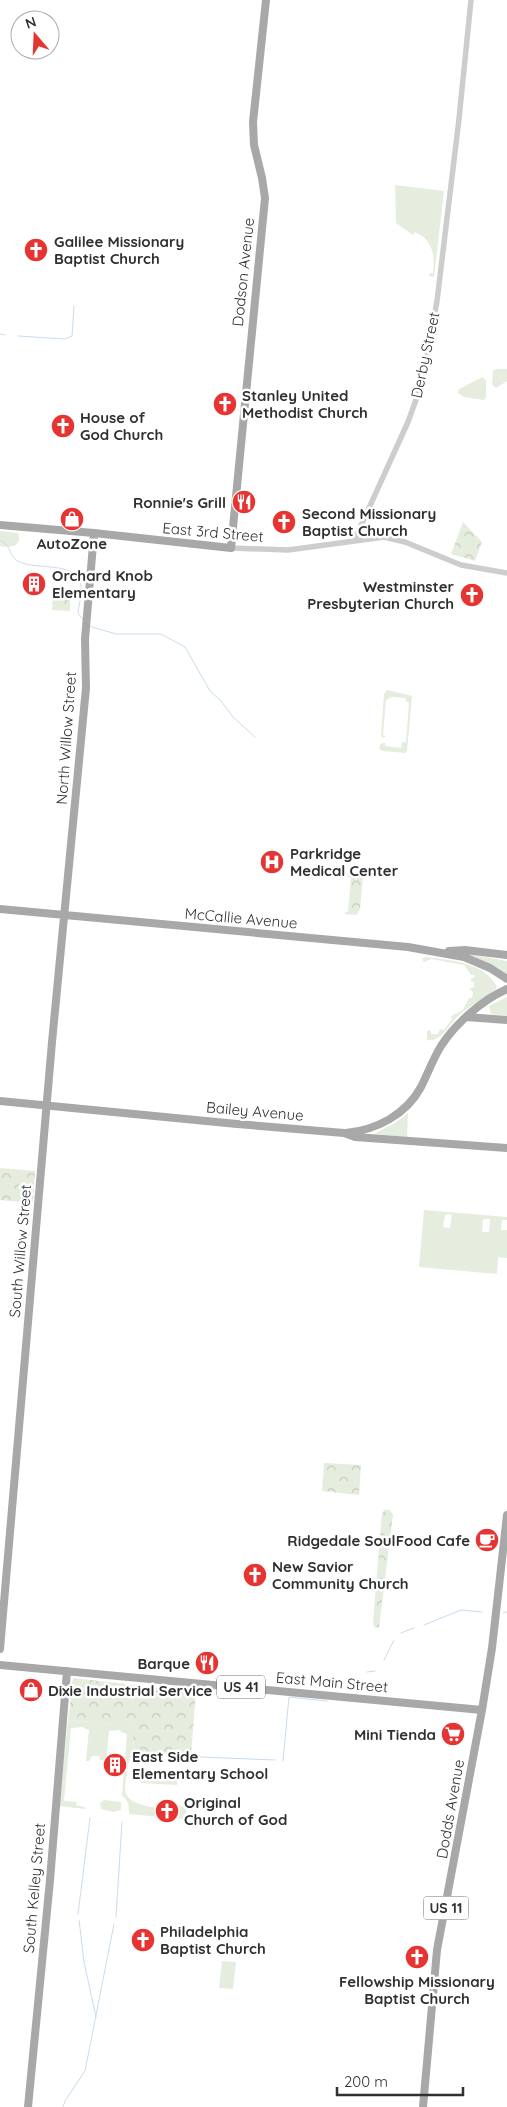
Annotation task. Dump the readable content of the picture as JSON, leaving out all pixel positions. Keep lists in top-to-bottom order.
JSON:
{
  "streets": {
    "main road": [
      "Dodson Avenue",
      "East 3rd Street",
      "North Willow Street",
      "McCallie Avenue",
      "Bailey Avenue",
      "South Willow Street",
      "East Main Street",
      "US 41",
      "Dodds Avenue",
      "South Kelley Street",
      "US 11"
    ],
    "street": ["Derby Street"]
  },
  "crossings": [
    ["Dodson Avenue", "East 3rd Street"],
    ["Derby Street", "East 3rd Street"],
    ["East 3rd Street", "North Willow Street"],
    ["North Willow Street", "McCallie Avenue"],
    ["North Willow Street", "South Willow Street"],
    ["McCallie Avenue", "South Willow Street"],
    ["Bailey Avenue", "South Willow Street"],
    ["East Main Street", "Dodds Avenue"],
    ["East Main Street", "South Kelley Street"]
  ],
  "places": {
    "church": [
      "Galilee Missionary Baptist Church",
      "Stanley United Methodist Church",
      "House of God Church",
      "Second Missionary Baptist Church",
      "Westminster Presbyterian Church",
      "New Savior Community Church",
      "Original Church of God",
      "Philadelphia Baptist Church",
      "Fellowship Missionary Baptist Church"
    ],
    "restaurant": ["Ronnie's Grill", "Barque"],
    "shop": ["AutoZone", "Dixie Industrial Service"],
    "building": ["Orchard Knob Elementary", "East Side Elementary School"],
    "hospital": ["Parkridge Medical Center"],
    "cafe": ["Ridgedale SoulFood Cafe"],
    "supermarket": ["Mini Tienda"]
  },
  "scale_bar": "200 m",
  "north": "top"
}
